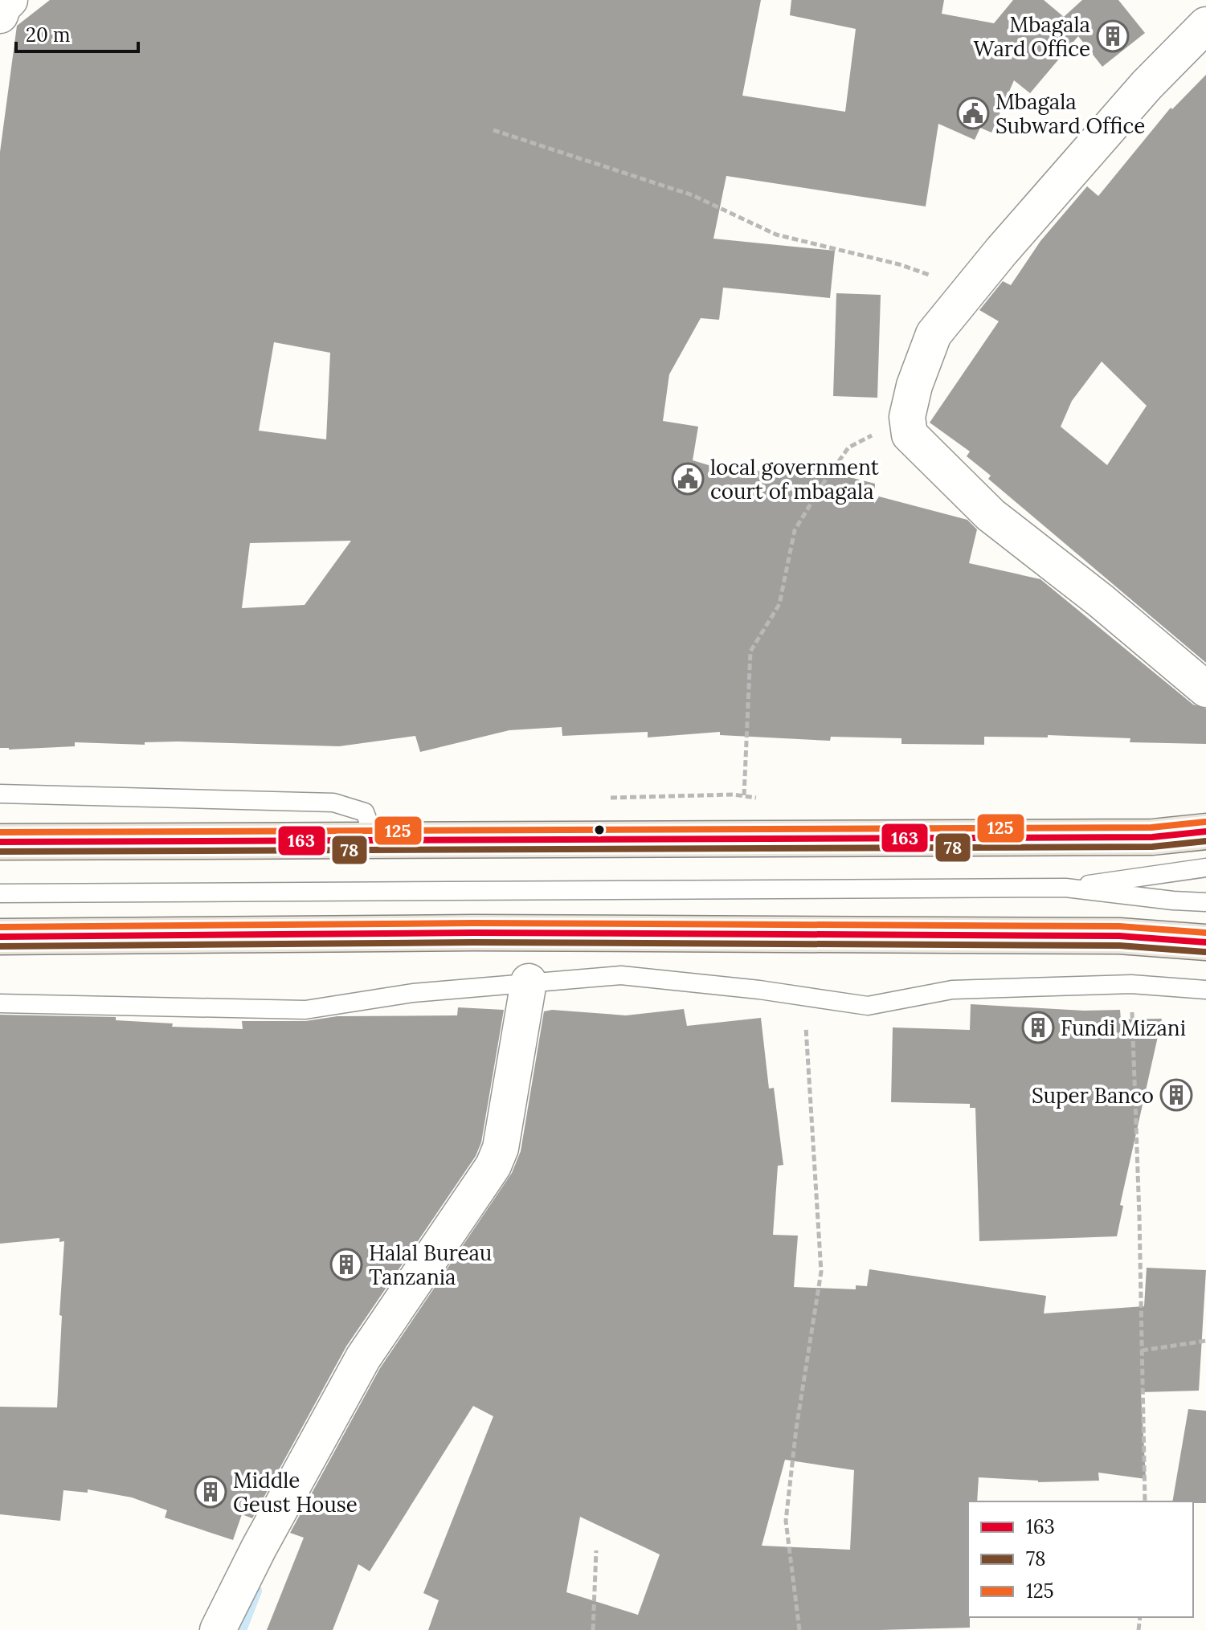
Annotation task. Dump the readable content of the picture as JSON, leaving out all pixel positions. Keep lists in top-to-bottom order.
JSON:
{
  "places": {
    "building": [
      "Mbagala Ward Office",
      "Fundi Mizani",
      "Super Banco",
      "Halal Bureau Tanzania",
      "Middle Geust House"
    ],
    "public building": ["Mbagala Subward Office", "local government court of mbagala"]
  },
  "lines": ["transit line 125", "transit line 163", "transit line 78"],
  "legend": ["163", "78", "125"],
  "scale_bar": "20 m"
}
